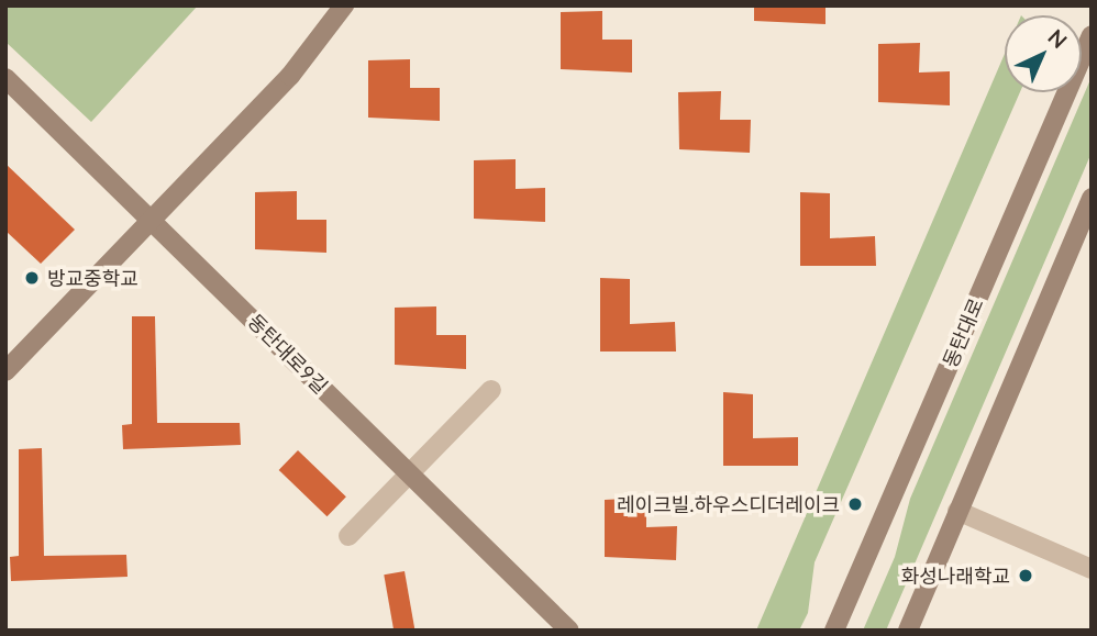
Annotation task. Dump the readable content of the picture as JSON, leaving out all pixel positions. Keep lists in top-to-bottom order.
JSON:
{
  "streets": {
    "street": ["동탄대로", "동탄대로9길"]
  },
  "places": ["방교중학교", "레이크빌.하우스디더레이크", "화성나래학교"],
  "north": "top right"
}
